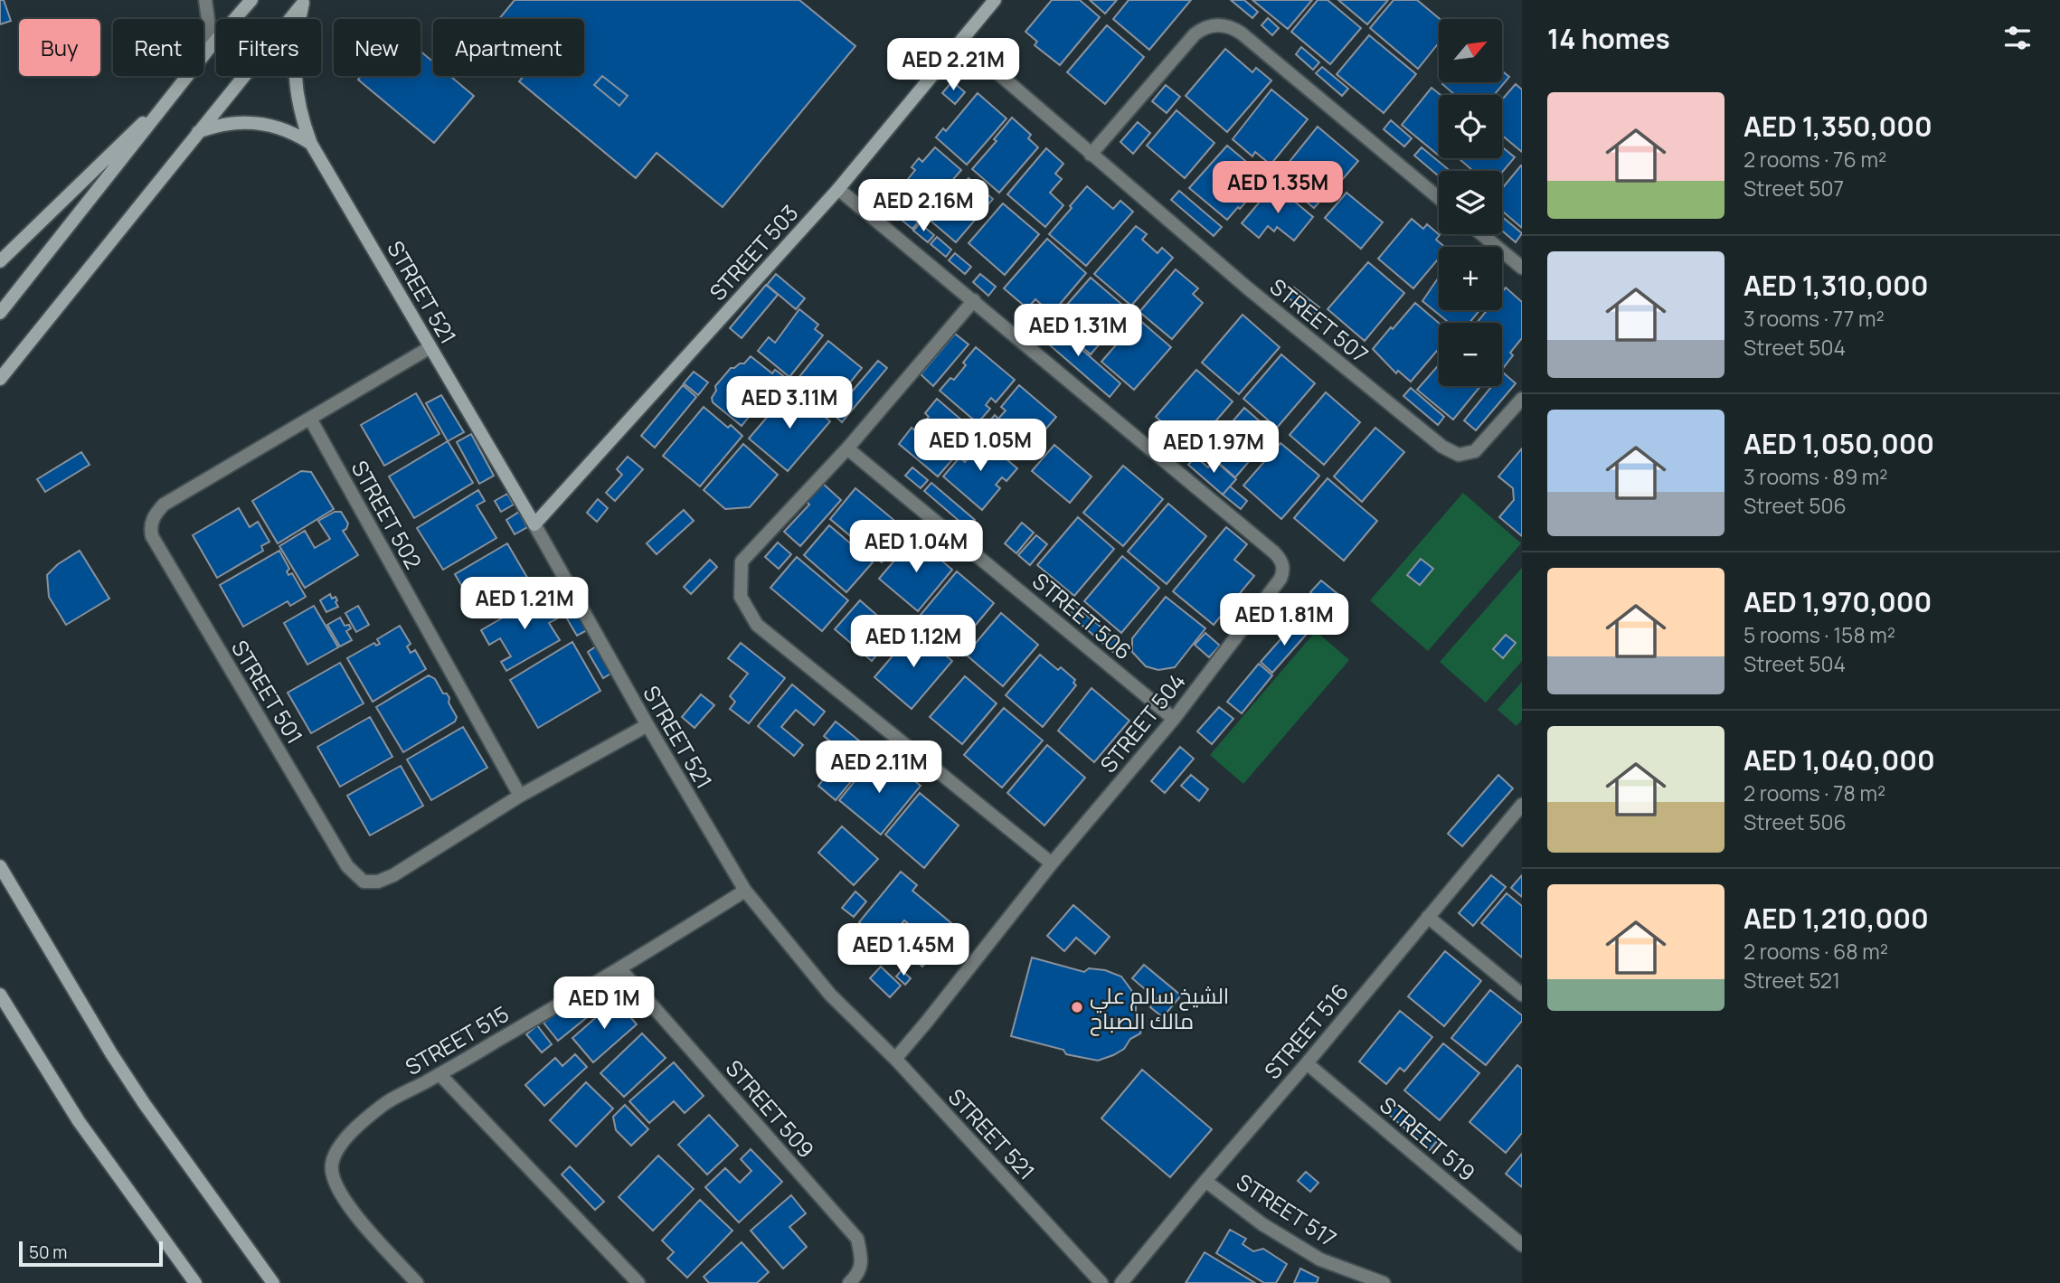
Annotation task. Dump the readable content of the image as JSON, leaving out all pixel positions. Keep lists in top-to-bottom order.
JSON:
{
  "streets": {
    "street": [
      "STREET 503",
      "STREET 521",
      "STREET 507",
      "STREET 502",
      "STREET 506",
      "STREET 501",
      "STREET 504",
      "STREET 516",
      "STREET 515",
      "STREET 509",
      "STREET 519",
      "STREET 517"
    ]
  },
  "crossings": [
    ["STREET 503", "STREET 521"],
    ["STREET 503", "STREET 507"],
    ["STREET 503", "STREET 504"],
    ["STREET 521", "STREET 501"],
    ["STREET 521", "STREET 504"],
    ["STREET 521", "STREET 515"],
    ["STREET 502", "STREET 501"],
    ["STREET 506", "STREET 504"],
    ["STREET 516", "STREET 519"],
    ["STREET 516", "STREET 517"],
    ["STREET 515", "STREET 509"]
  ],
  "places": ["الشيخ سالم علي مالك الصباح"],
  "scale_bar": "50 m",
  "north": "top right",
  "page": {
    "heading": "14 homes",
    "map_buttons": ["+", "−"],
    "chip": [
      "Buy",
      "Rent",
      "Filters",
      "New",
      "Apartment"
    ],
    "price": [
      "AED 2.21M",
      "AED 1.35M",
      "AED 2.16M",
      "AED 1.31M",
      "AED 3.11M",
      "AED 1.05M",
      "AED 1.97M",
      "AED 1.04M",
      "AED 1.21M",
      "AED 1.81M",
      "AED 1.12M",
      "AED 2.11M",
      "AED 1.45M",
      "AED 1M"
    ],
    "list": [
      {
        "name": "AED 1,350,000",
        "note": "2 rooms · 76 m² · Street 507"
      },
      {
        "name": "AED 1,310,000",
        "note": "3 rooms · 77 m² · Street 504"
      },
      {
        "name": "AED 1,050,000",
        "note": "3 rooms · 89 m² · Street 506"
      },
      {
        "name": "AED 1,970,000",
        "note": "5 rooms · 158 m² · Street 504"
      },
      {
        "name": "AED 1,040,000",
        "note": "2 rooms · 78 m² · Street 506"
      },
      {
        "name": "AED 1,210,000",
        "note": "2 rooms · 68 m² · Street 521"
      }
    ],
    "scale": "50 m"
  }
}
